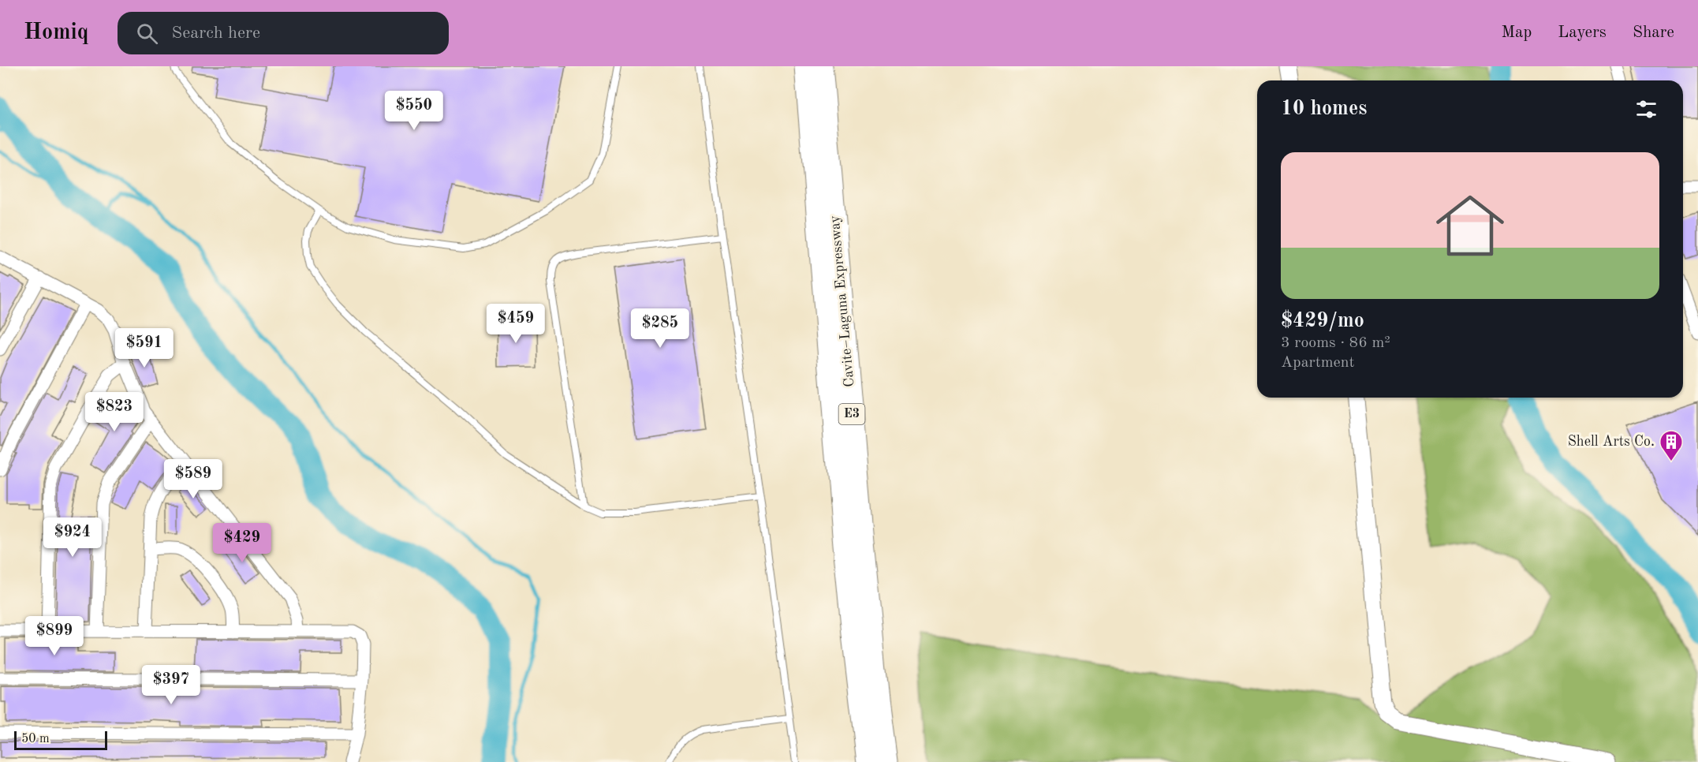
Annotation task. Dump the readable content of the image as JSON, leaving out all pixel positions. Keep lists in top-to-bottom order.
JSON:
{
  "streets": {
    "highway": ["Cavite–Laguna Expressway", "E3"]
  },
  "places": {
    "building": ["Shell Arts Co."]
  },
  "scale_bar": "50 m",
  "page": {
    "header": "Homiq",
    "search": "Search here",
    "nav": ["Map", "Layers", "Share"],
    "heading": "10 homes",
    "price": [
      "$550",
      "$459",
      "$285",
      "$591",
      "$823",
      "$589",
      "$924",
      "$429",
      "$899",
      "$397"
    ],
    "list": [
      {
        "name": "$429/mo",
        "note": "3 rooms · 86 m² · Apartment"
      }
    ],
    "scale": "50 m"
  }
}
